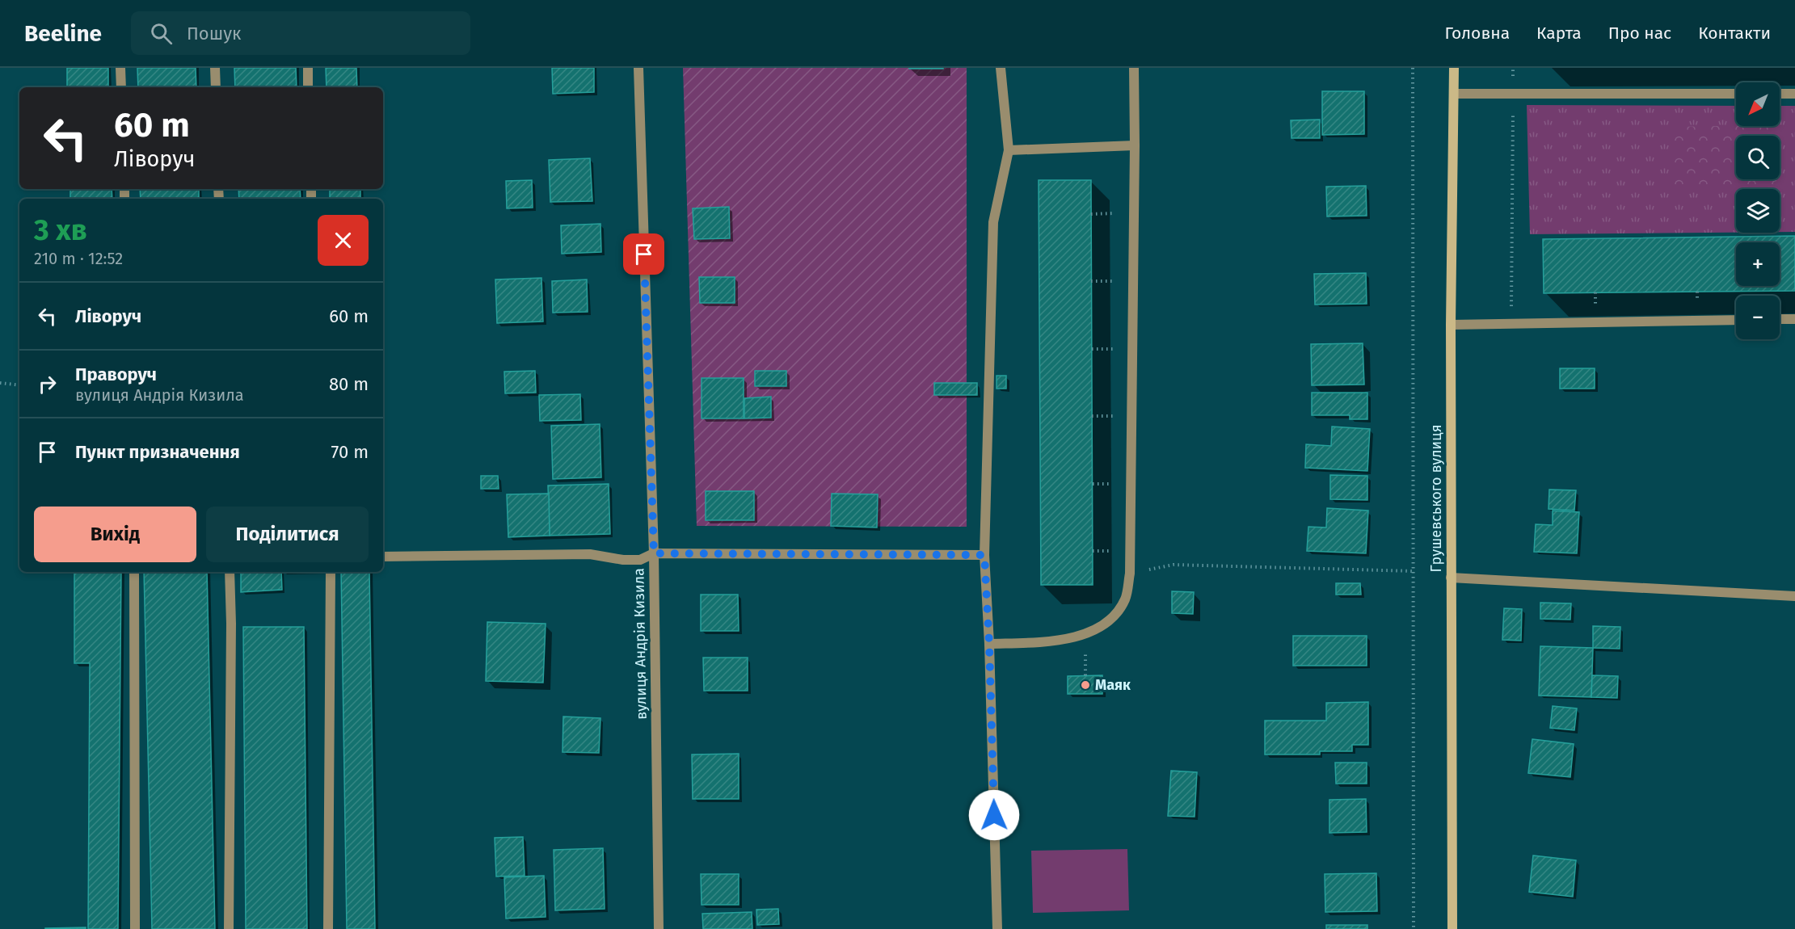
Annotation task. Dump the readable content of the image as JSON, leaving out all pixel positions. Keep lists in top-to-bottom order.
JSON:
{
  "streets": {
    "street": ["Грушевського вулиця", "вулиця Андрія Кизила"]
  },
  "places": ["Маяк"],
  "north": "bottom left",
  "page": {
    "header": "Beeline",
    "search": "Пошук",
    "nav": [
      "Головна",
      "Карта",
      "Про нас",
      "Контакти"
    ],
    "map_buttons": ["+", "−"],
    "turn": ["60 m", "Ліворуч"],
    "heading": ["3 хв", "210 m · 12:52"],
    "list": [
      {
        "name": "Ліворуч",
        "value": "60 m"
      },
      {
        "name": "Праворуч",
        "note": "вулиця Андрія Кизила",
        "value": "80 m"
      },
      {
        "name": "Пункт призначення",
        "value": "70 m"
      }
    ],
    "buttons": ["Вихід", "Поділитися"]
  }
}
